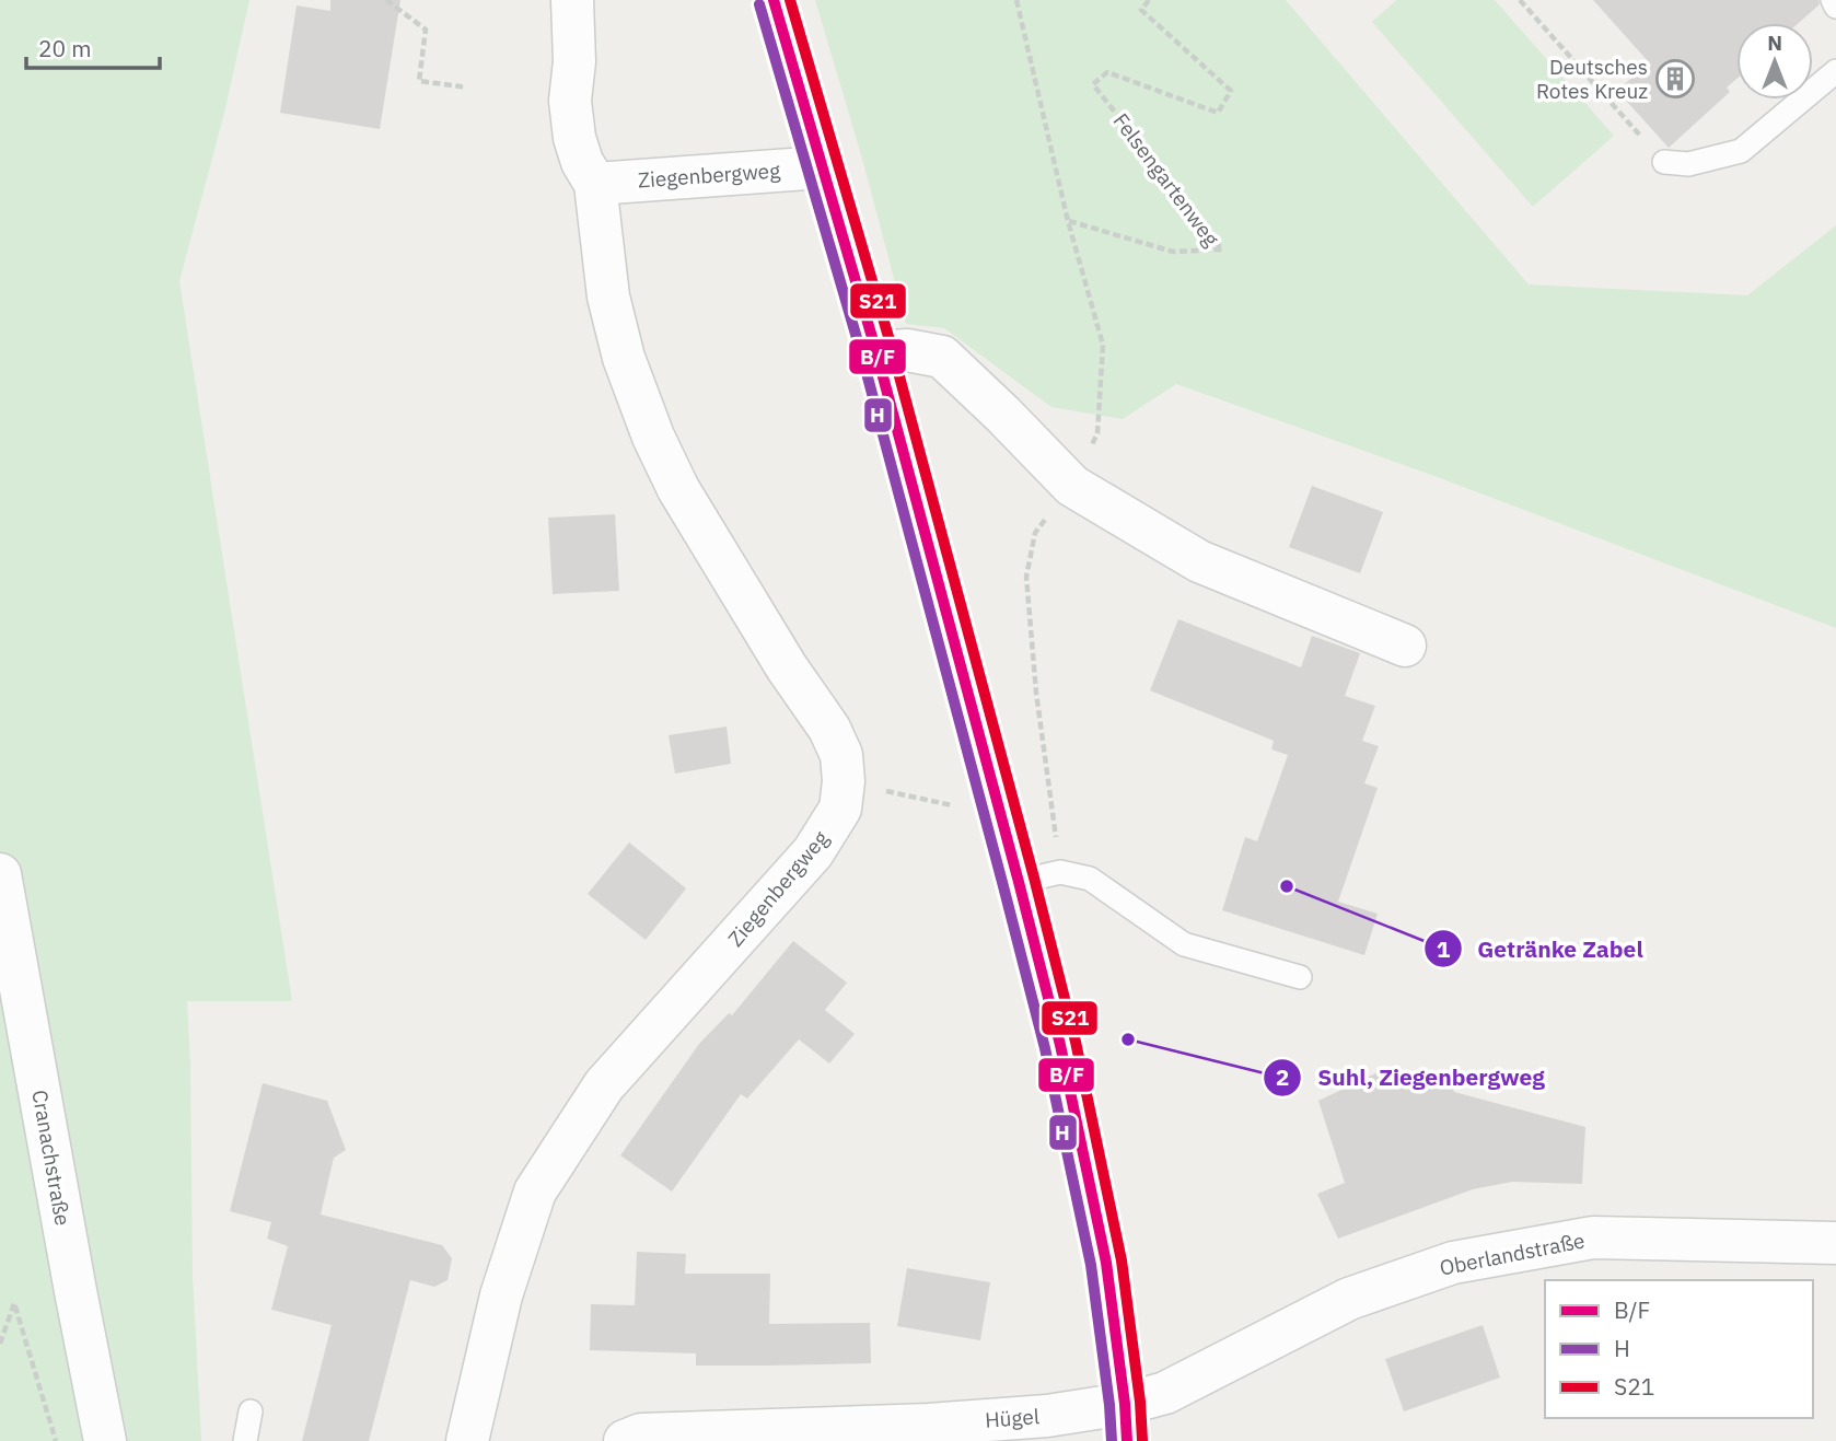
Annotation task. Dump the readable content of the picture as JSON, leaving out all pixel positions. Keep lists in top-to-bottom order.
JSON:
{
  "streets": {
    "street": [
      "Ziegenbergweg",
      "Cranachstraße",
      "Oberlandstraße",
      "Hügel"
    ],
    "path": ["Felsengartenweg"]
  },
  "crossings": [
    ["Oberlandstraße", "Hügel"]
  ],
  "places": {
    "building": ["Deutsches Rotes Kreuz"],
    "other": ["Getränke Zabel", "Suhl, Ziegenbergweg"]
  },
  "lines": ["transit line B/F", "transit line S21", "transit line H"],
  "legend": ["B/F", "H", "S21"],
  "scale_bar": "20 m",
  "north": "top"
}
